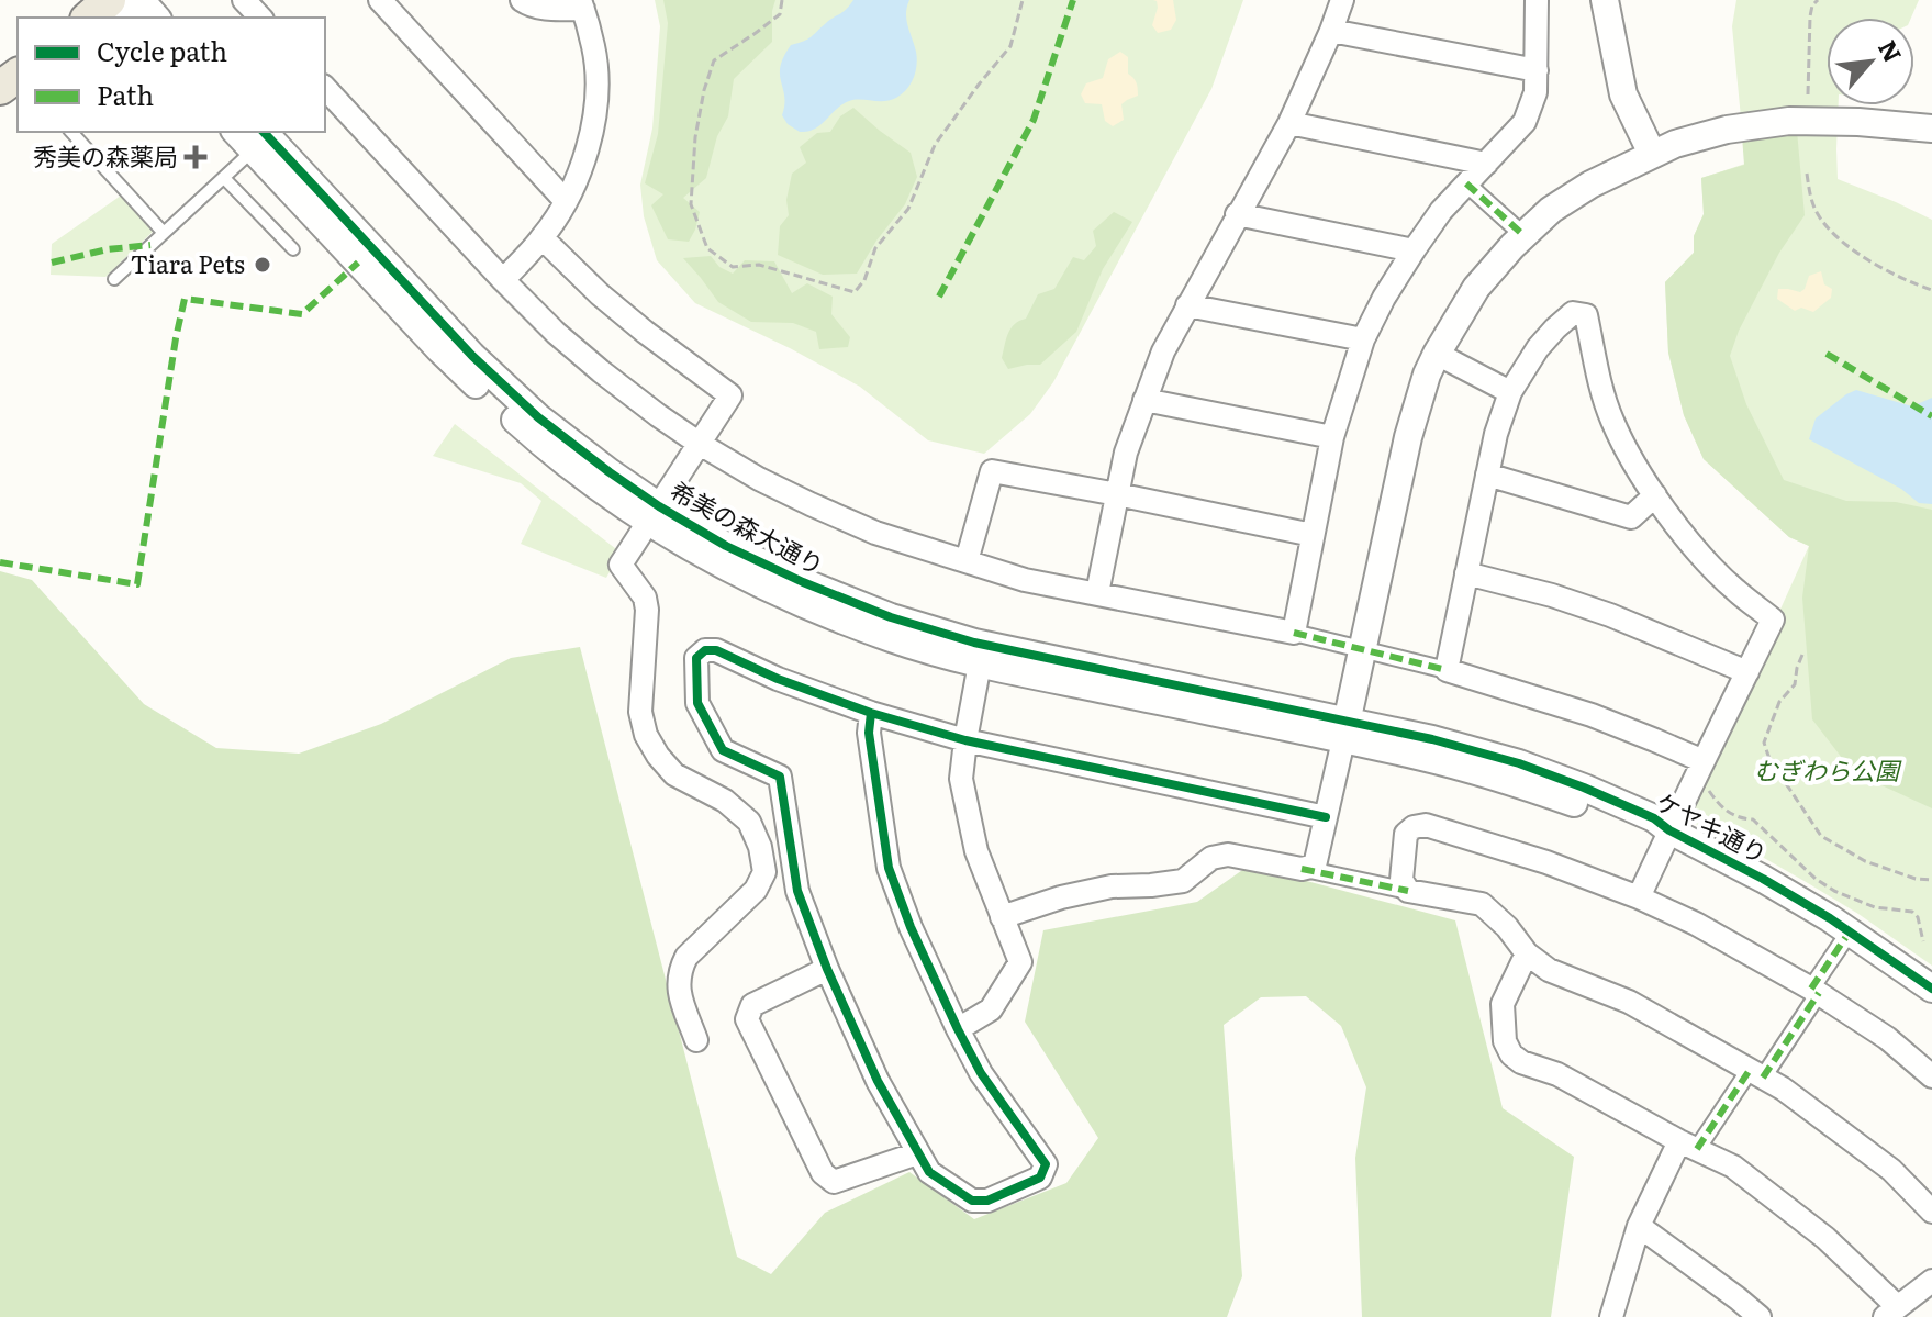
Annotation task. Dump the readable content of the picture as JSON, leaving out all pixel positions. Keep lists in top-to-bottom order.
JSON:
{
  "streets": {
    "street": ["希美の森大通り", "ケヤキ通り"]
  },
  "crossings": [
    ["希美の森大通り", "ケヤキ通り"]
  ],
  "parks": ["むぎわら公園"],
  "places": {
    "health": ["秀美の森薬局"],
    "other": ["Tiara Pets"]
  },
  "legend": ["Cycle path", "Path"],
  "north": "top right"
}
